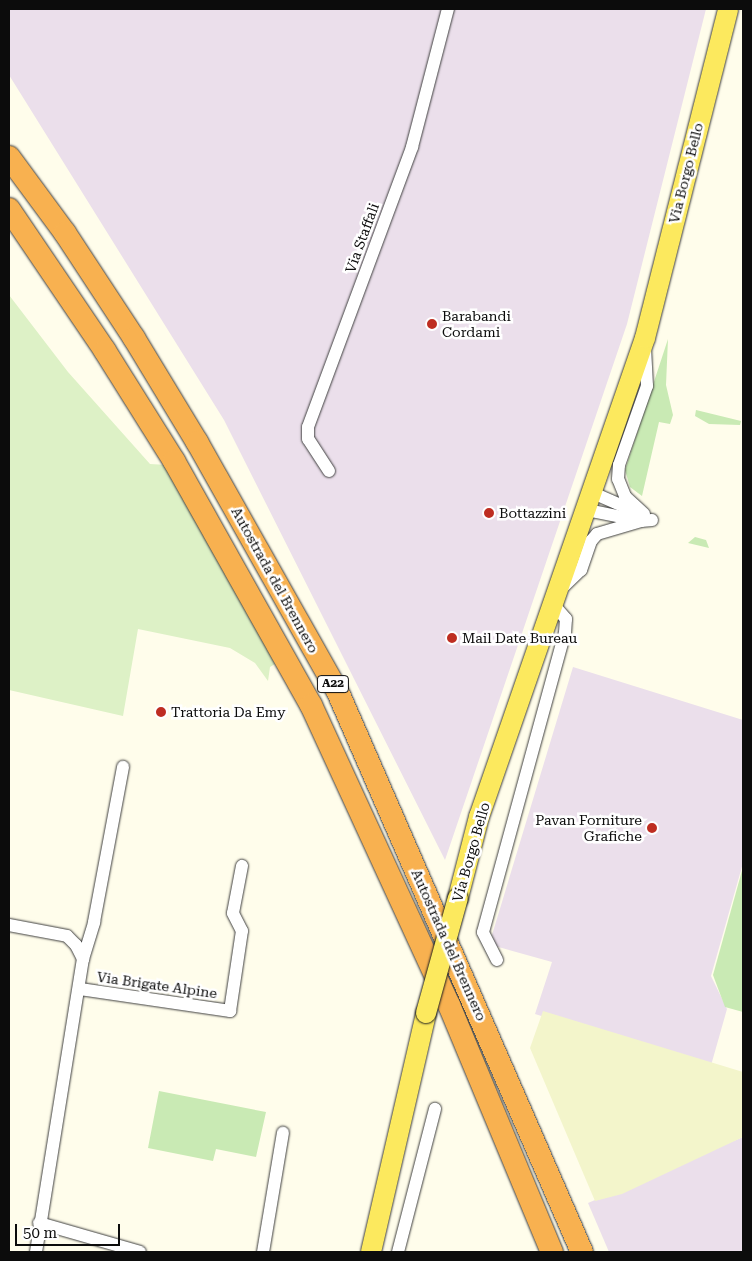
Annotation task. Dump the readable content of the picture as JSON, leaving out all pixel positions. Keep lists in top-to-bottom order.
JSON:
{
  "streets": {
    "highway": ["Autostrada del Brennero", "A22"],
    "main road": ["Via Borgo Bello"],
    "street": ["Via Staffali", "Via Brigate Alpine"]
  },
  "places": [
    "Barabandi Cordami",
    "Bottazzini",
    "Mail Date Bureau",
    "Trattoria Da Emy",
    "Pavan Forniture Grafiche"
  ],
  "scale_bar": "50 m"
}
